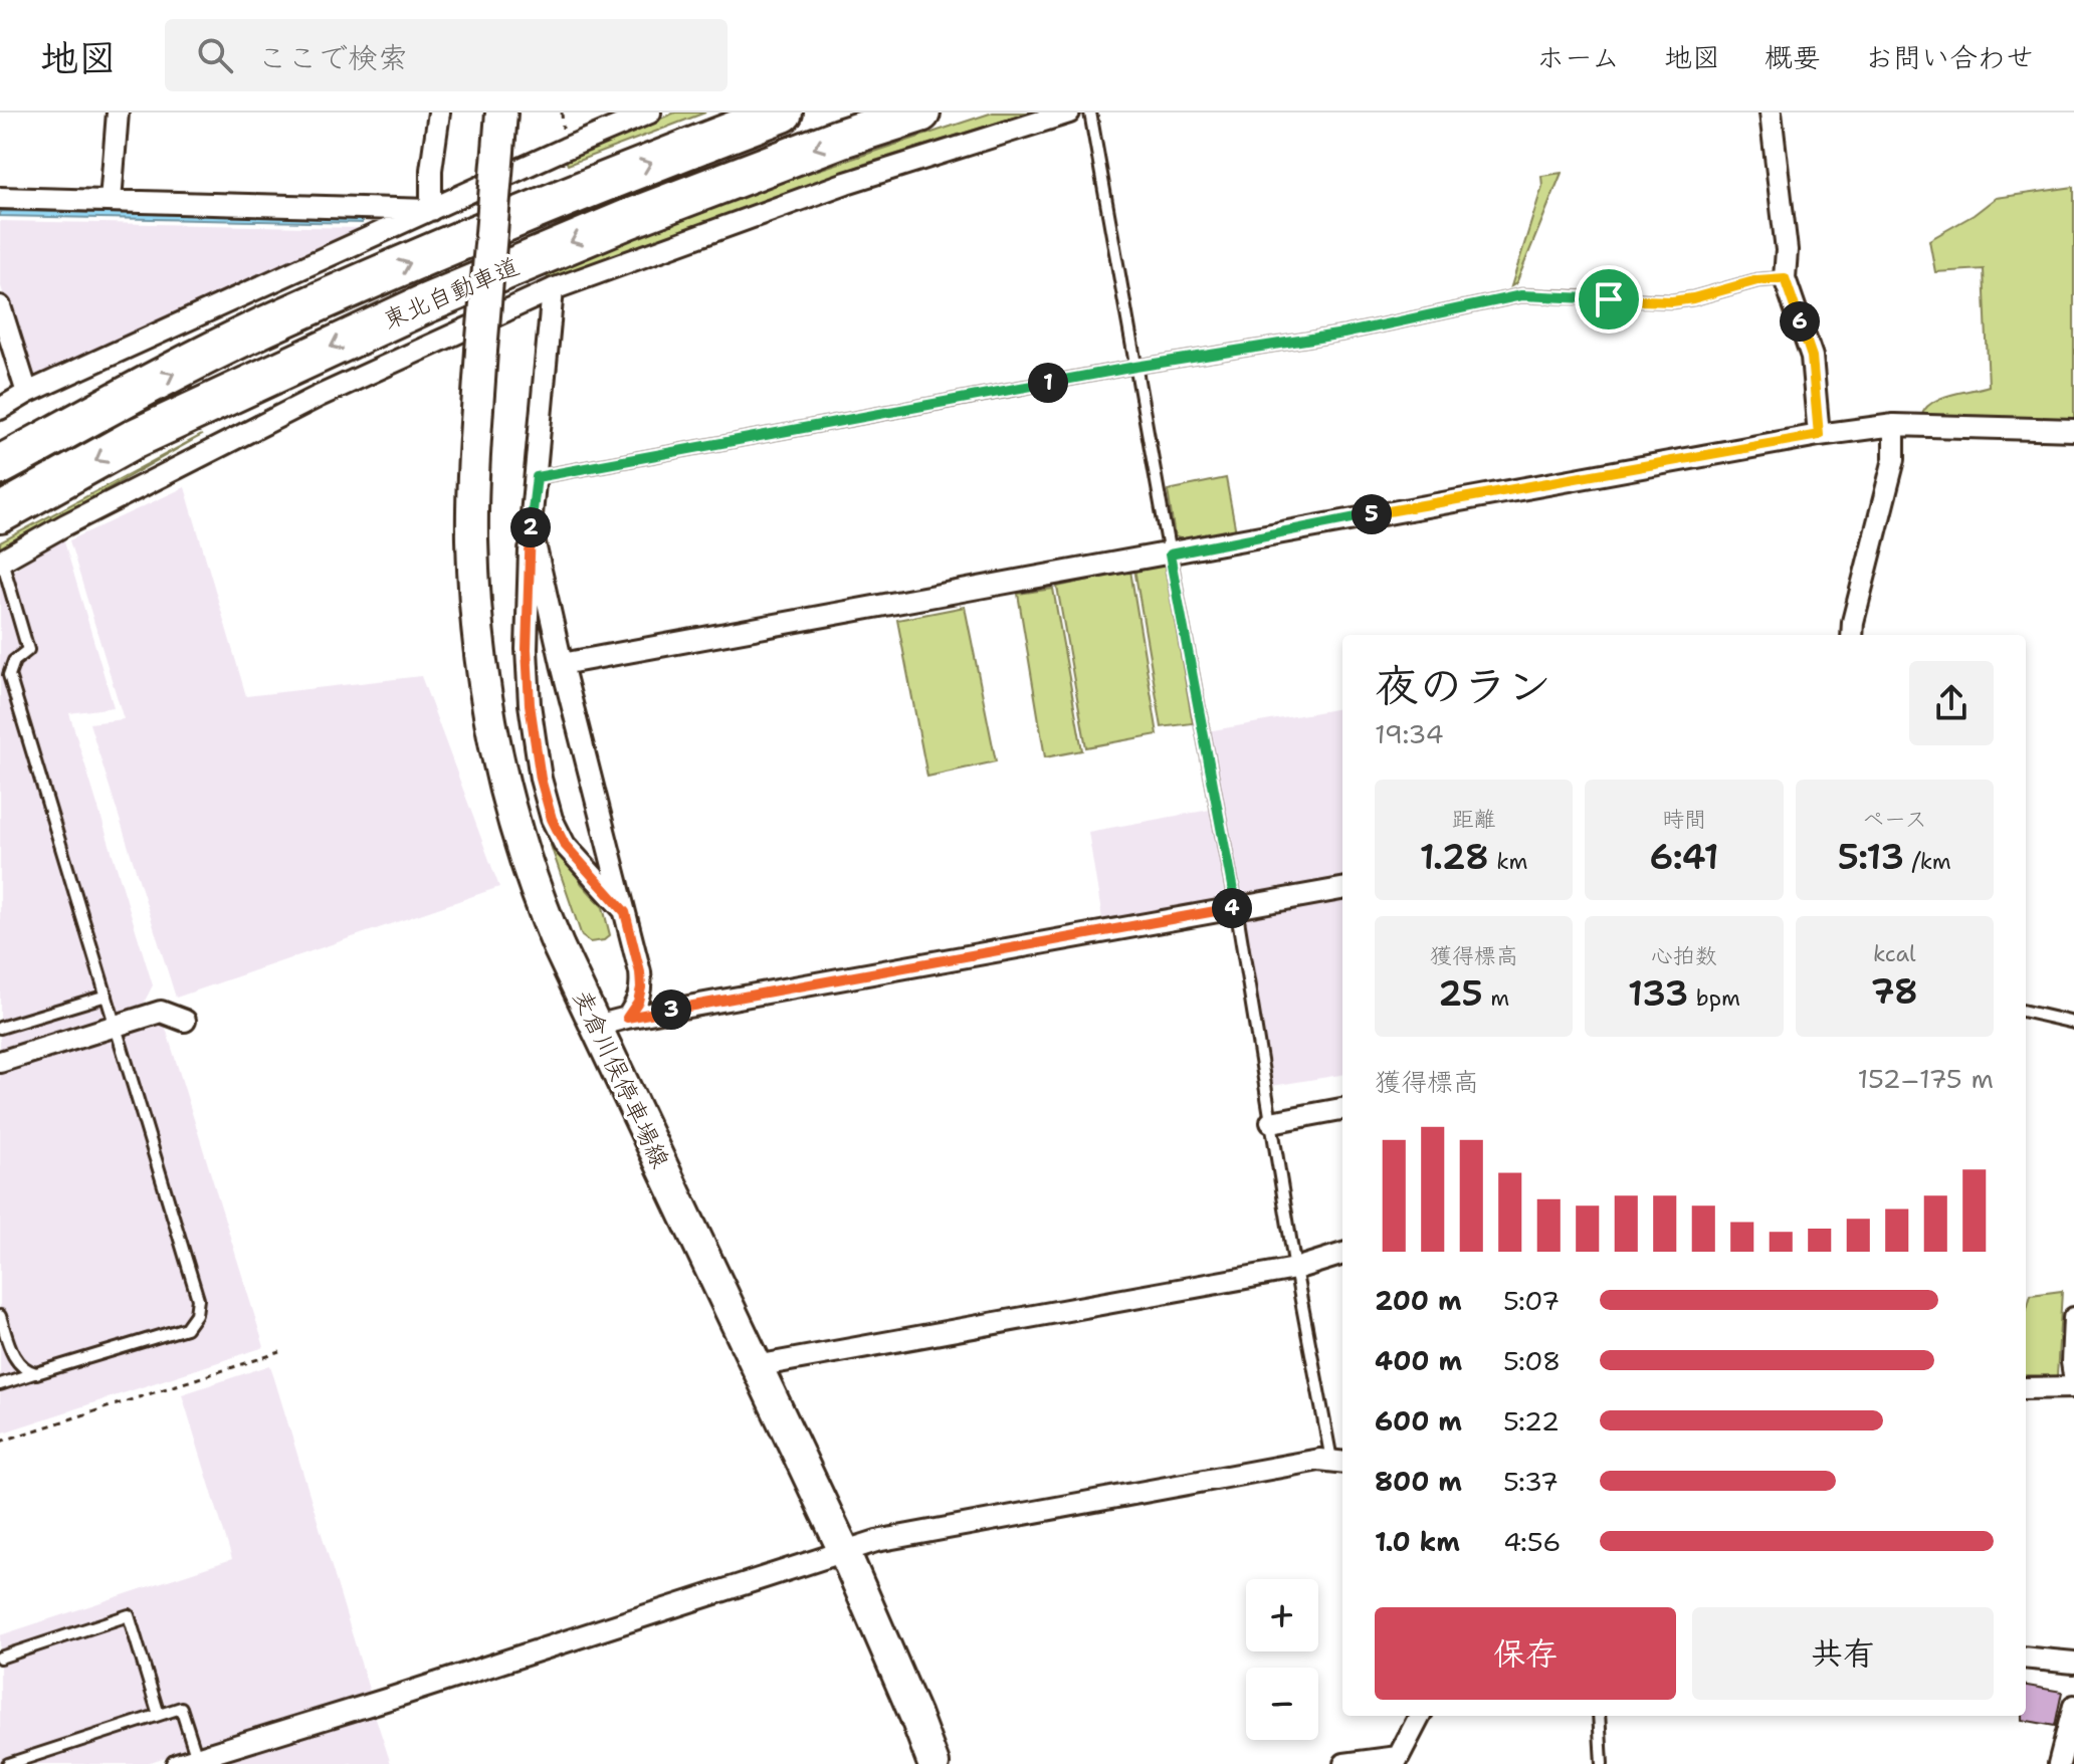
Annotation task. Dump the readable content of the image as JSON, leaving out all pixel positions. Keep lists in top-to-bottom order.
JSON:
{
  "streets": {
    "highway": ["東北自動車道"],
    "main road": ["麦倉川俣停車場線"]
  },
  "page": {
    "header": "地図",
    "search": "ここで検索",
    "nav": [
      "ホーム",
      "地図",
      "概要",
      "お問い合わせ"
    ],
    "pins": [
      "6",
      "1",
      "5",
      "2",
      "4",
      "3"
    ],
    "heading": ["夜のラン", "19:34"],
    "stats": [
      ["距離", "1.28 km"],
      ["時間", "6:41"],
      ["ペース", "5:13 /km"],
      ["獲得標高", "25 m"],
      ["心拍数", "133 bpm"],
      ["kcal", "78"]
    ],
    "chart": ["獲得標高", "152–175 m"],
    "list": [
      {
        "name": "200 m",
        "note": "5:07"
      },
      {
        "name": "400 m",
        "note": "5:08"
      },
      {
        "name": "600 m",
        "note": "5:22"
      },
      {
        "name": "800 m",
        "note": "5:37"
      },
      {
        "name": "1.0 km",
        "note": "4:56"
      }
    ],
    "map_buttons": ["+", "−"],
    "buttons": ["保存", "共有"]
  }
}
